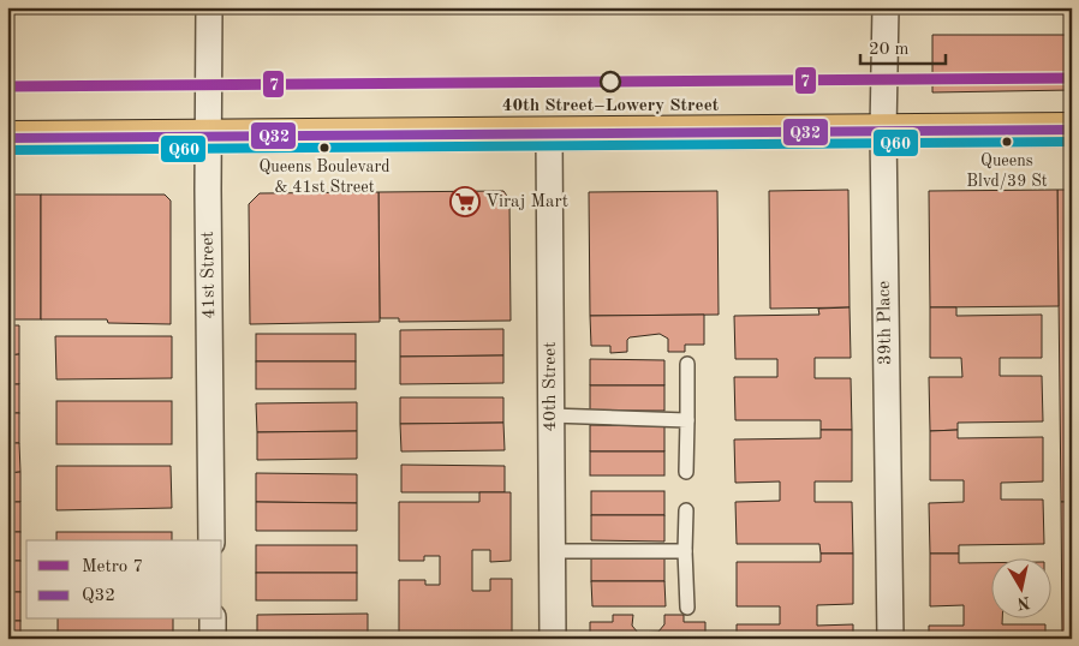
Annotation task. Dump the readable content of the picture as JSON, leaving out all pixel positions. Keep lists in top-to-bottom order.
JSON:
{
  "streets": {
    "street": ["41st Street", "39th Place", "40th Street"]
  },
  "places": {
    "other": ["40th Street–Lowery Street", "Queens Blvd/39 St", "Queens Boulevard & 41st Street"],
    "supermarket": ["Viraj Mart"]
  },
  "lines": ["metro line 7", "transit line Q32", "transit line Q60"],
  "legend": ["Metro 7", "Q32"],
  "scale_bar": "20 m",
  "north": "bottom"
}
